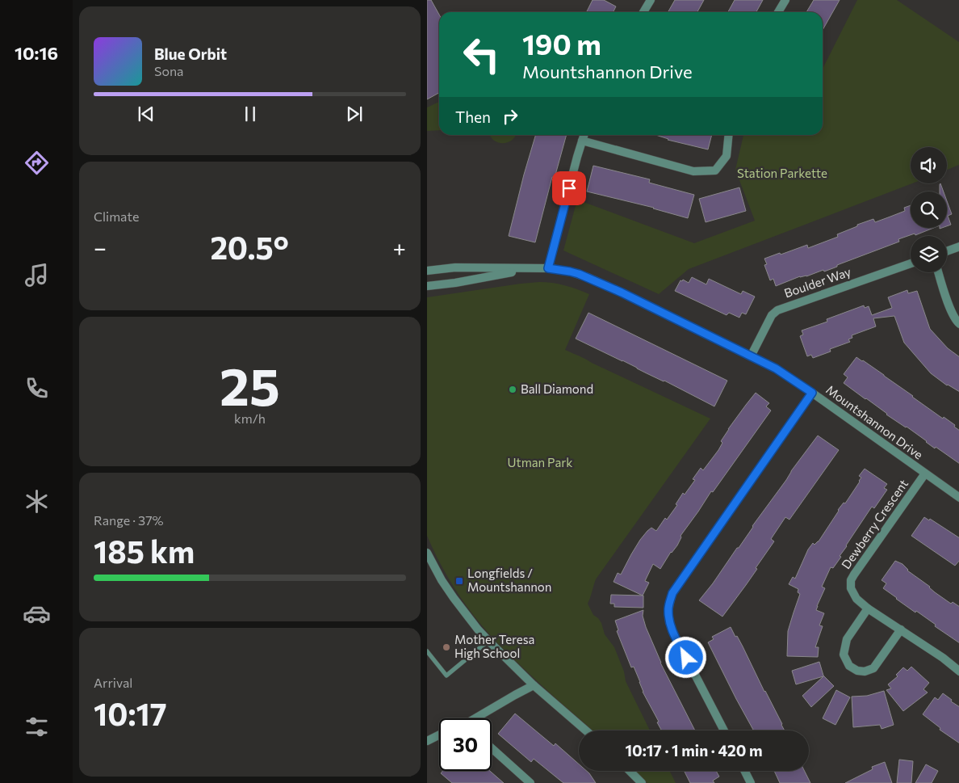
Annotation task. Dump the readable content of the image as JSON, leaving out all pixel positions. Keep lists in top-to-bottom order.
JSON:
{
  "streets": {
    "street": ["Boulder Way", "Mountshannon Drive", "Dewberry Crescent"]
  },
  "crossings": [
    ["Boulder Way", "Mountshannon Drive"],
    ["Mountshannon Drive", "Dewberry Crescent"]
  ],
  "parks": ["Station Parkette", "Utman Park"],
  "places": {
    "other": ["Ball Diamond", "Mother Teresa High School"],
    "transit": ["Longfields / Mountshannon"]
  },
  "page": {
    "tabs": "10:16",
    "turn": ["190 m", "Mountshannon Drive"],
    "song": ["Blue Orbit", "Sona"],
    "then": "Then",
    "tile": [
      "Climate",
      ["25", "km/h"],
      ["Range · 37%", "185 km"],
      ["Arrival", "10:17"]
    ],
    "heat": ["−", "20.5°", "+"],
    "limit": "30",
    "trip": "10:17 · 1 min · 420 m"
  }
}
